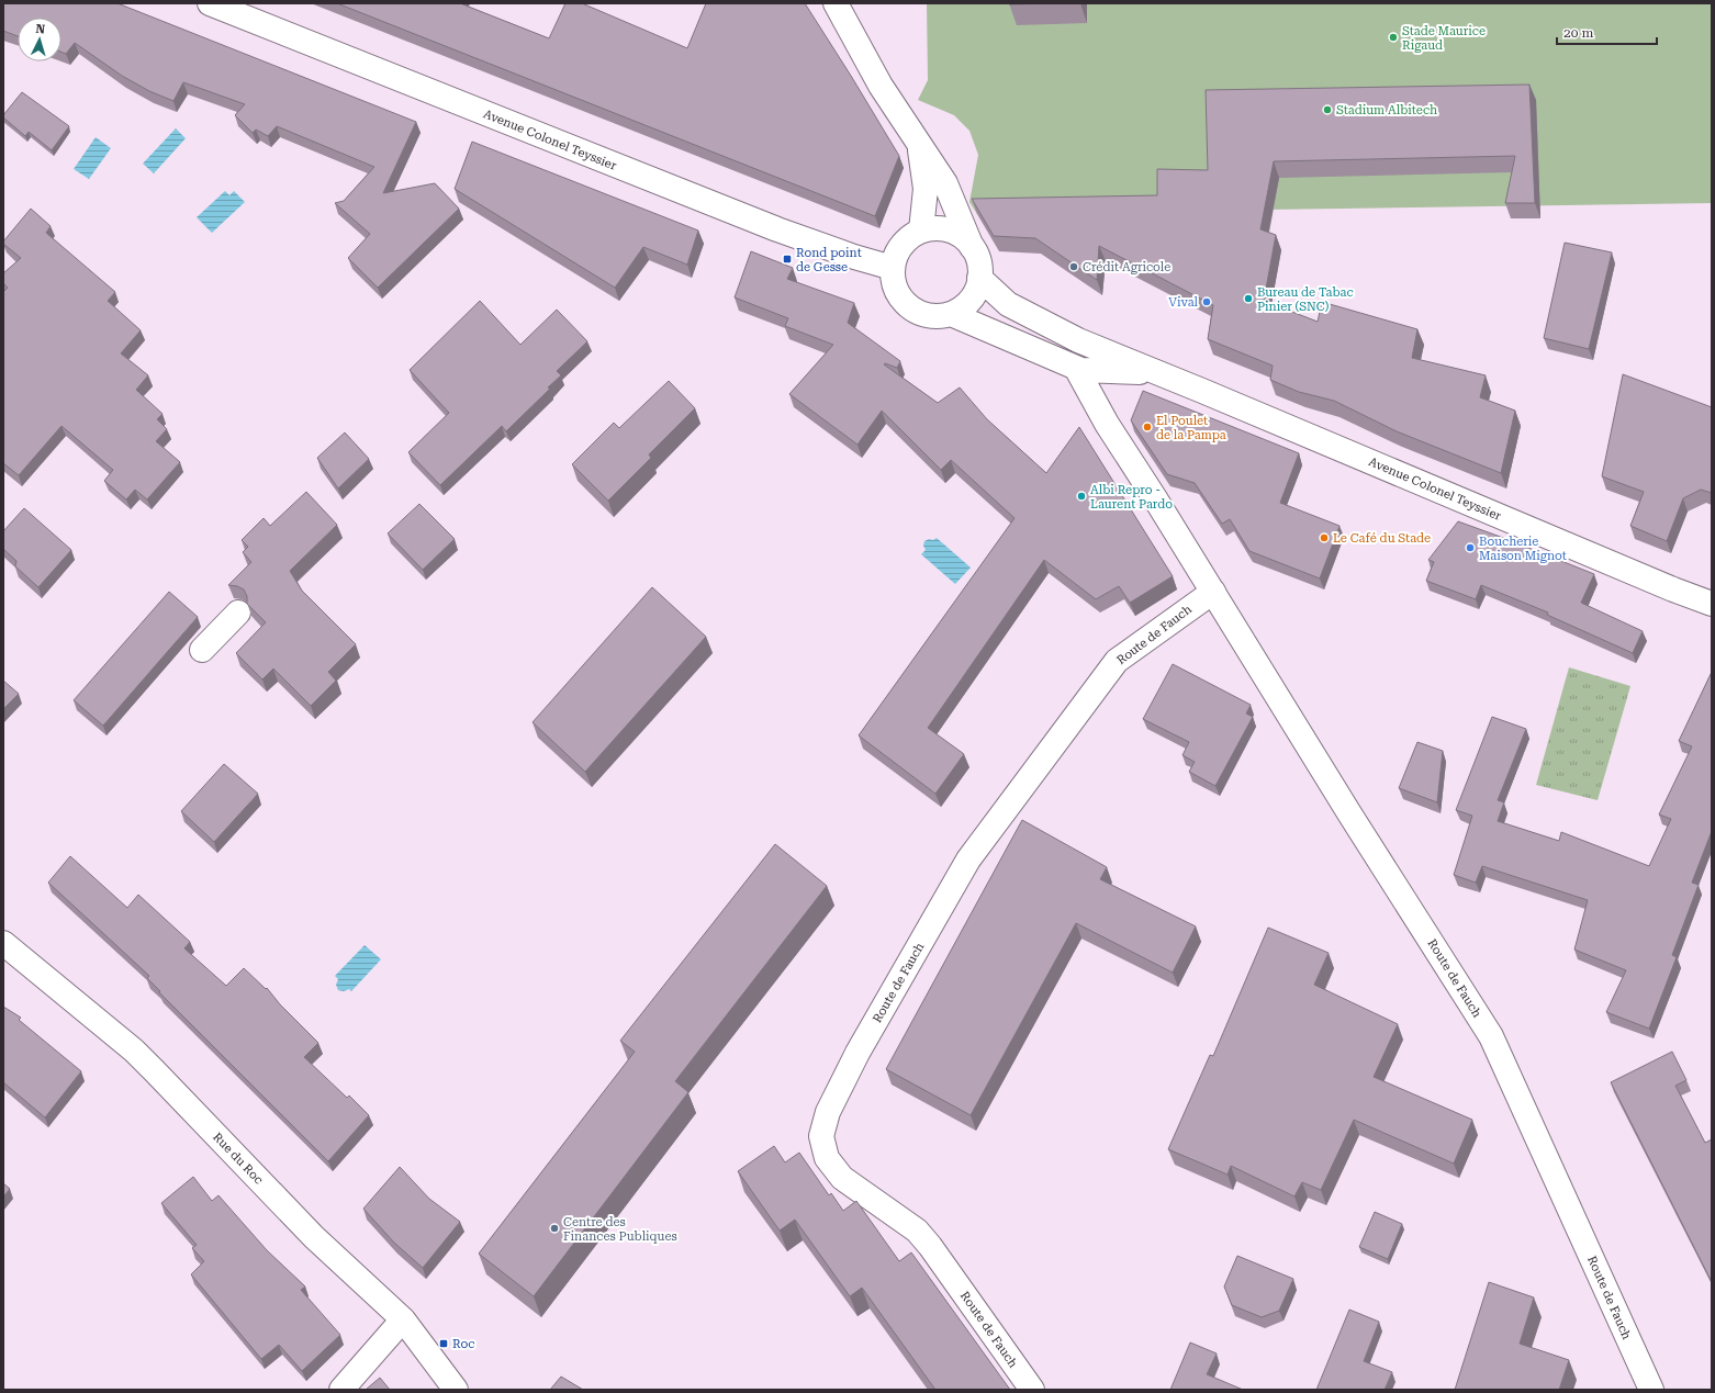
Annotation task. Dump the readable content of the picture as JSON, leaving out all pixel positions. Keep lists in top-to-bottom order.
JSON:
{
  "streets": {
    "street": ["Avenue Colonel Teyssier", "Route de Fauch", "Rue du Roc"]
  },
  "crossings": [
    ["Avenue Colonel Teyssier", "Route de Fauch"]
  ],
  "places": {
    "other": [
      "Stade Maurice Rigaud",
      "Stadium Albitech",
      "Crédit Agricole",
      "Bureau de Tabac Pinier (SNC)",
      "Vival",
      "El Poulet de la Pampa",
      "Albi Repro - Laurent Pardo",
      "Le Café du Stade",
      "Boucherie Maison Mignot",
      "Centre des Finances Publiques"
    ],
    "transit": ["Rond point de Gesse", "Roc"]
  },
  "scale_bar": "20 m",
  "north": "top"
}
